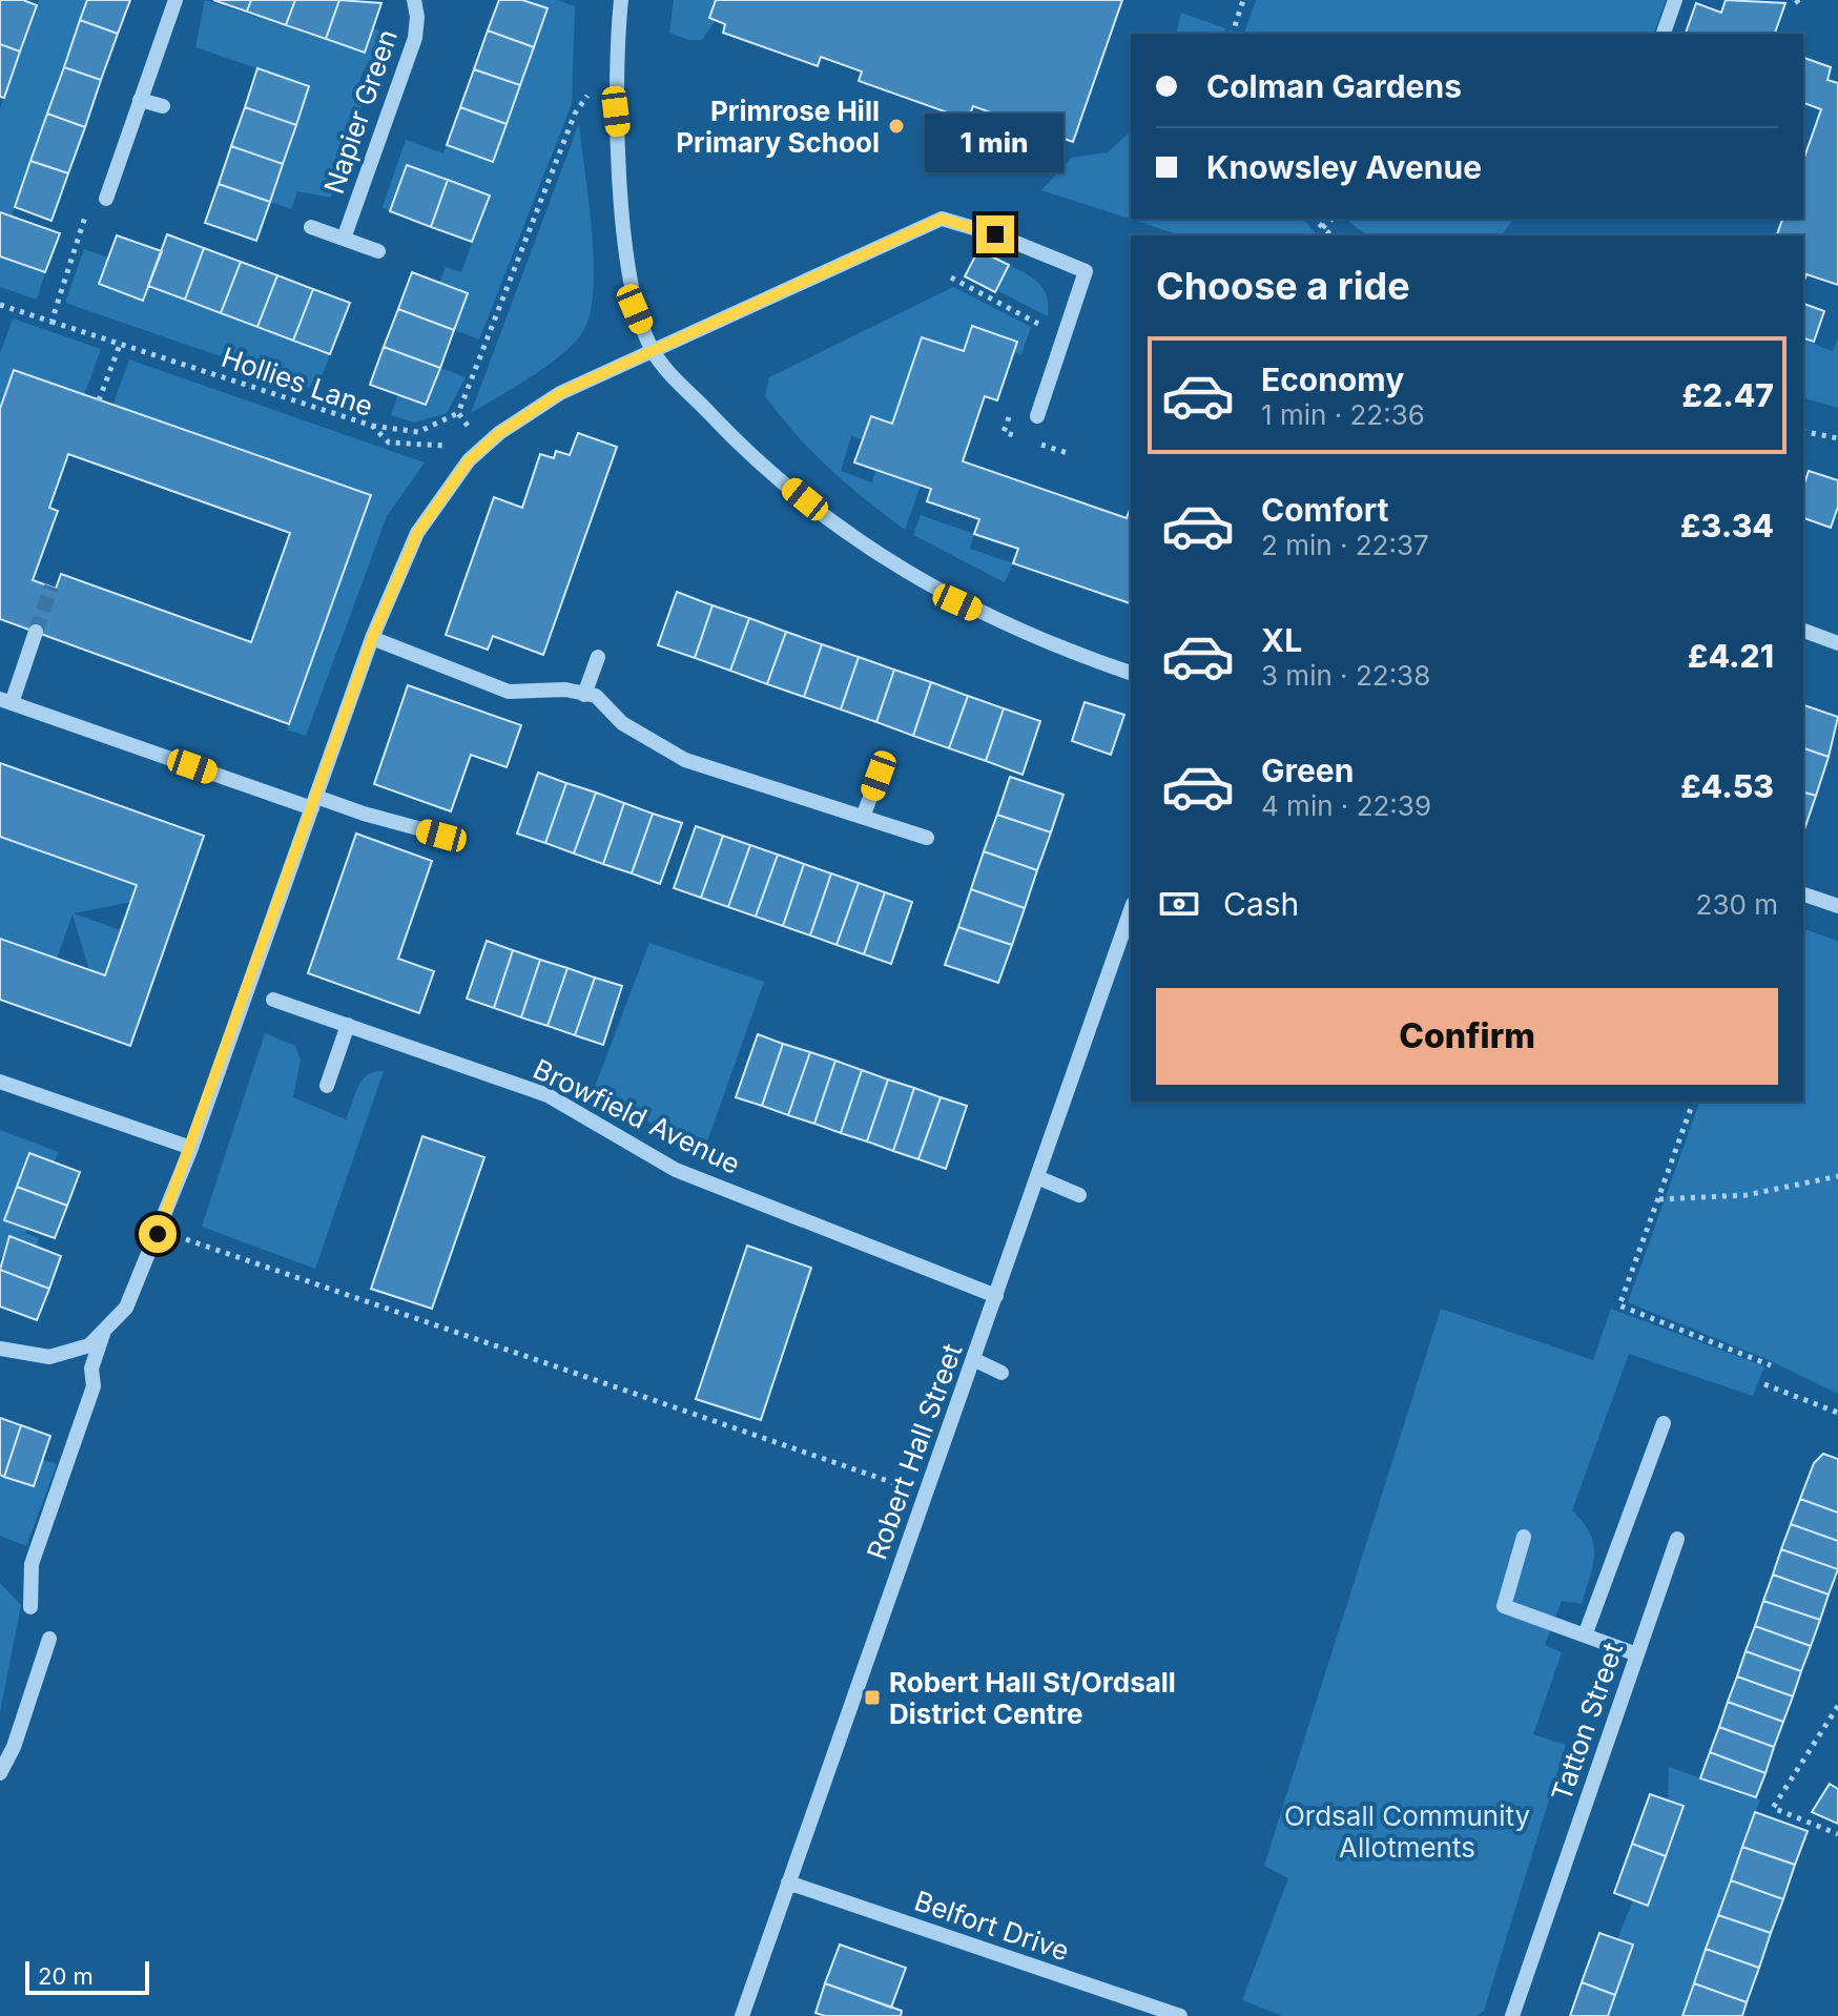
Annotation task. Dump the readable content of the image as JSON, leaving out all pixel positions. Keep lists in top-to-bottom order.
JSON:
{
  "streets": {
    "street": [
      "Napier Green",
      "Browfield Avenue",
      "Robert Hall Street",
      "Tatton Street",
      "Belfort Drive"
    ],
    "path": ["Hollies Lane"]
  },
  "crossings": [
    ["Browfield Avenue", "Robert Hall Street"],
    ["Robert Hall Street", "Belfort Drive"]
  ],
  "parks": ["Ordsall Community Allotments"],
  "places": {
    "other": ["Primrose Hill Primary School"],
    "transit": ["Robert Hall St/Ordsall District Centre"]
  },
  "scale_bar": "20 m",
  "page": {
    "banner": ["Colman Gardens", "Knowsley Avenue"],
    "bubble": "1 min",
    "heading": "Choose a ride",
    "list": [
      {
        "name": "Economy",
        "note": "1 min · 22:36",
        "value": "£2.47"
      },
      {
        "name": "Comfort",
        "note": "2 min · 22:37",
        "value": "£3.34"
      },
      {
        "name": "XL",
        "note": "3 min · 22:38",
        "value": "£4.21"
      },
      {
        "name": "Green",
        "note": "4 min · 22:39",
        "value": "£4.53"
      }
    ],
    "pay": ["Cash", "230 m"],
    "buttons": "Confirm",
    "scale": "20 m"
  }
}
